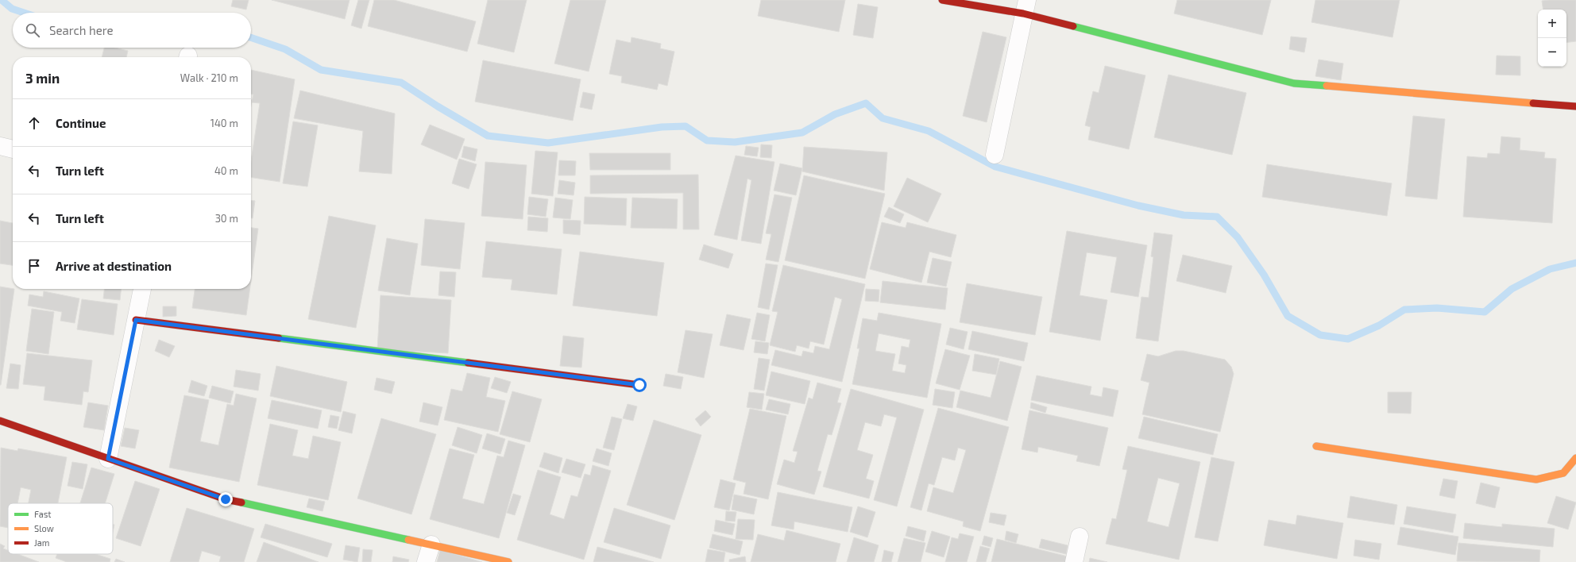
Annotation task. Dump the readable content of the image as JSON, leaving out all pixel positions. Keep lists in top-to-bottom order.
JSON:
{
  "legend": ["Fast", "Slow", "Jam"],
  "page": {
    "map_buttons": ["+", "−"],
    "search": "Search here",
    "heading": ["3 min", "Walk · 210 m"],
    "list": [
      ["Continue", "140 m"],
      ["Turn left", "40 m"],
      ["Turn left", "30 m"],
      "Arrive at destination"
    ]
  }
}
